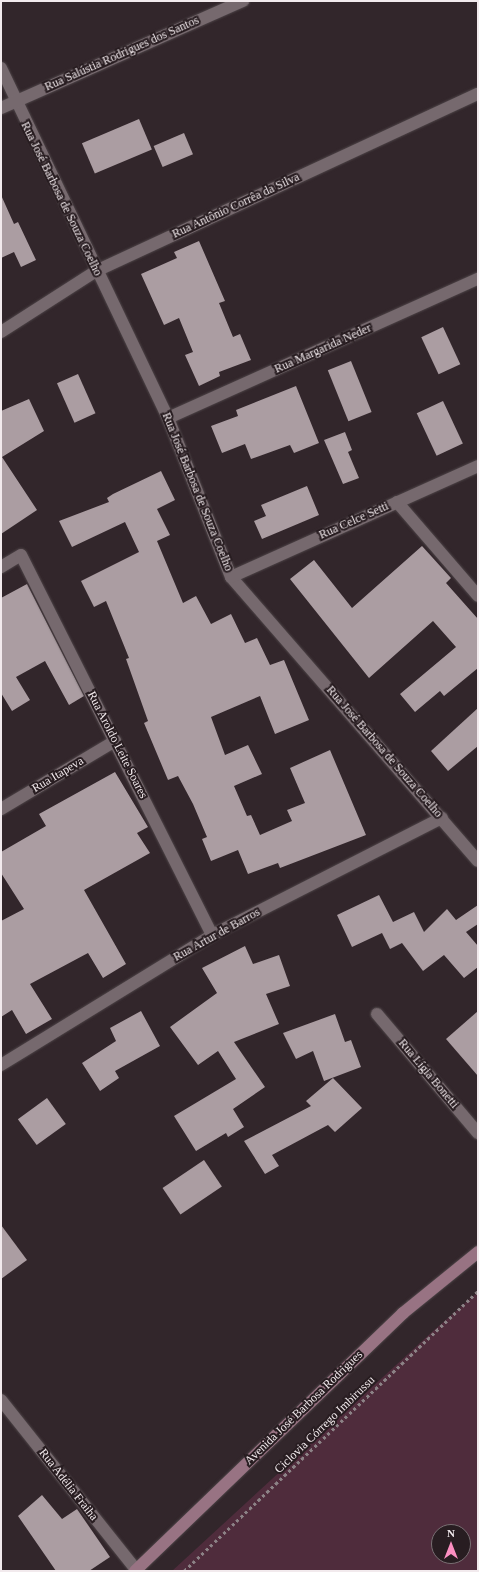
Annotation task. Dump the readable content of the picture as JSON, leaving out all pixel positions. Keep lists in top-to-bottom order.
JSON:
{
  "streets": {
    "main road": ["Avenida José Barbosa Rodrigues"],
    "street": [
      "Rua Salústia Rodrigues dos Santos",
      "Rua José Barbosa de Souza Coelho",
      "Rua Antônio Corrêa da Silva",
      "Rua Margarida Neder",
      "Rua Celce Setti",
      "Rua Aroldo Leite Soares",
      "Rua Itapeva",
      "Rua Artur de Barros",
      "Rua Lígia Bonetti",
      "Rua Adélia Fraiha"
    ],
    "path": ["Ciclovia Córrego Imbirussu"]
  },
  "crossings": [
    ["Rua Salústia Rodrigues dos Santos", "Rua José Barbosa de Souza Coelho"],
    ["Rua José Barbosa de Souza Coelho", "Rua Antônio Corrêa da Silva"],
    ["Rua José Barbosa de Souza Coelho", "Rua Margarida Neder"],
    ["Rua José Barbosa de Souza Coelho", "Rua Celce Setti"],
    ["Rua José Barbosa de Souza Coelho", "Rua Artur de Barros"],
    ["Rua Aroldo Leite Soares", "Rua Itapeva"],
    ["Rua Aroldo Leite Soares", "Rua Artur de Barros"],
    ["Avenida José Barbosa Rodrigues", "Rua Adélia Fraiha"]
  ],
  "north": "top"
}
